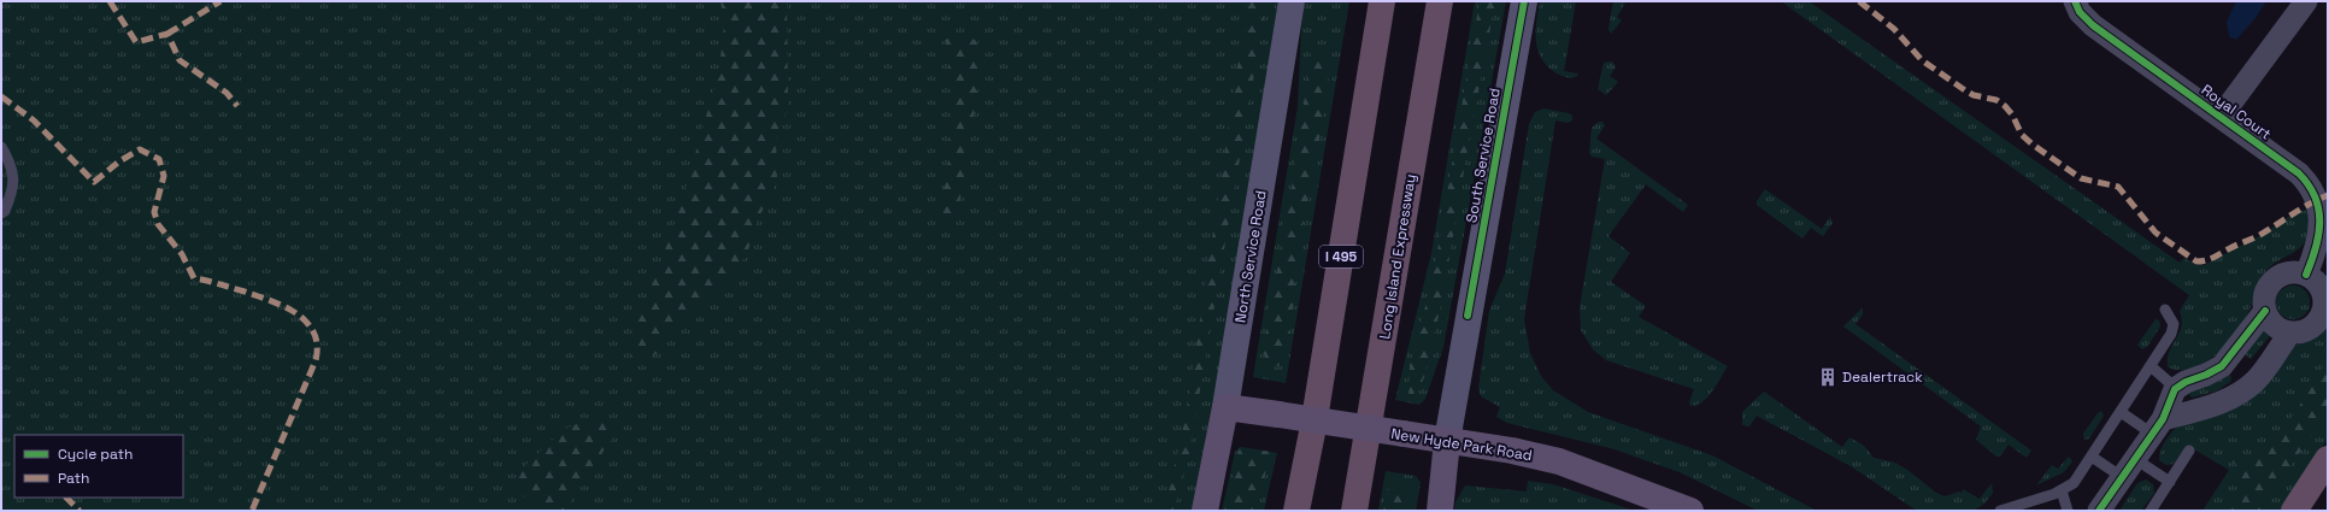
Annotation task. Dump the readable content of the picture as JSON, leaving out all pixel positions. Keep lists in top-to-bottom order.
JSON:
{
  "streets": {
    "highway": ["I 495", "Long Island Expressway"],
    "main road": ["South Service Road", "North Service Road", "New Hyde Park Road"],
    "street": ["Royal Court"]
  },
  "crossings": [
    ["South Service Road", "New Hyde Park Road"],
    ["North Service Road", "New Hyde Park Road"]
  ],
  "places": {
    "building": ["Dealertrack"]
  },
  "legend": ["Cycle path", "Path"]
}
